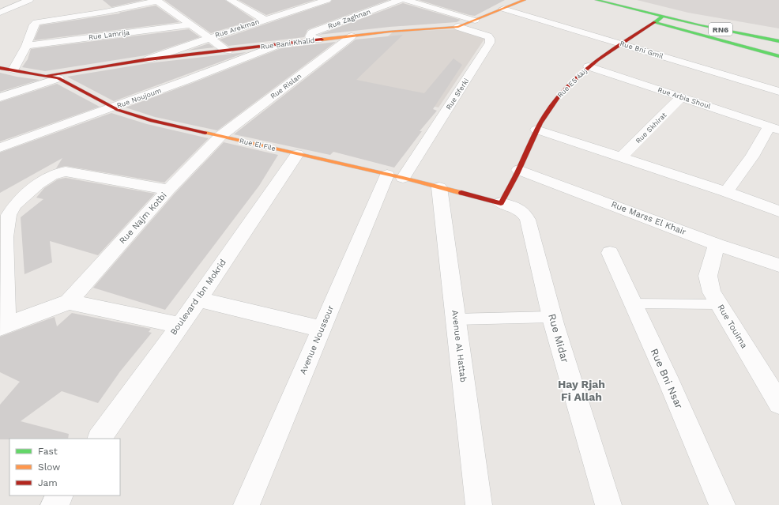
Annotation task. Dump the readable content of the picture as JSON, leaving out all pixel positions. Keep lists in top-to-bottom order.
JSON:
{
  "streets": {
    "street": [
      "Rue Zaghnan",
      "Rue Arekman",
      "RN6",
      "Rue Lamrija",
      "Rue Bani Khalid",
      "Rue Bni Gmil",
      "Rue E5 زنقة",
      "Rue Rislan",
      "Rue Sferki",
      "Rue Noujoum",
      "Rue Arbia Shoul",
      "Rue Skhirat",
      "Rue El File",
      "Rue Najm Kotbi",
      "Rue Marss El Khair",
      "Boulevard Ibn Mokrid",
      "Rue Touima",
      "Rue Midar",
      "Avenue Noussour",
      "Avenue Al Hattab",
      "Rue Bni Nsar"
    ]
  },
  "crossings": [
    ["Rue Zaghnan", "Rue Bani Khalid"],
    ["Rue Arekman", "Rue Bani Khalid"],
    ["RN6", "Rue E5 زنقة"],
    ["Rue Bani Khalid", "Rue Bni Gmil"],
    ["Rue Bani Khalid", "Rue Rislan"],
    ["Rue Bani Khalid", "Rue Sferki"],
    ["Rue Bani Khalid", "Rue Noujoum"],
    ["Rue Bani Khalid", "Rue El File"],
    ["Rue Bni Gmil", "Rue E5 زنقة"],
    ["Rue E5 زنقة", "Rue Arbia Shoul"],
    ["Rue E5 زنقة", "Rue El File"],
    ["Rue E5 زنقة", "Rue Marss El Khair"],
    ["Rue E5 زنقة", "Rue Midar"],
    ["Rue Rislan", "Rue El File"],
    ["Rue Rislan", "Rue Najm Kotbi"],
    ["Rue Sferki", "Rue El File"],
    ["Rue Sferki", "Avenue Noussour"],
    ["Rue Noujoum", "Rue El File"],
    ["Rue Arbia Shoul", "Rue Skhirat"],
    ["Rue El File", "Rue Najm Kotbi"],
    ["Rue El File", "Boulevard Ibn Mokrid"],
    ["Rue El File", "Rue Midar"],
    ["Rue El File", "Avenue Noussour"],
    ["Rue El File", "Avenue Al Hattab"],
    ["Rue Marss El Khair", "Rue Touima"]
  ],
  "districts": ["Hay Rjah Fi Allah"],
  "legend": ["Fast", "Slow", "Jam"]
}
